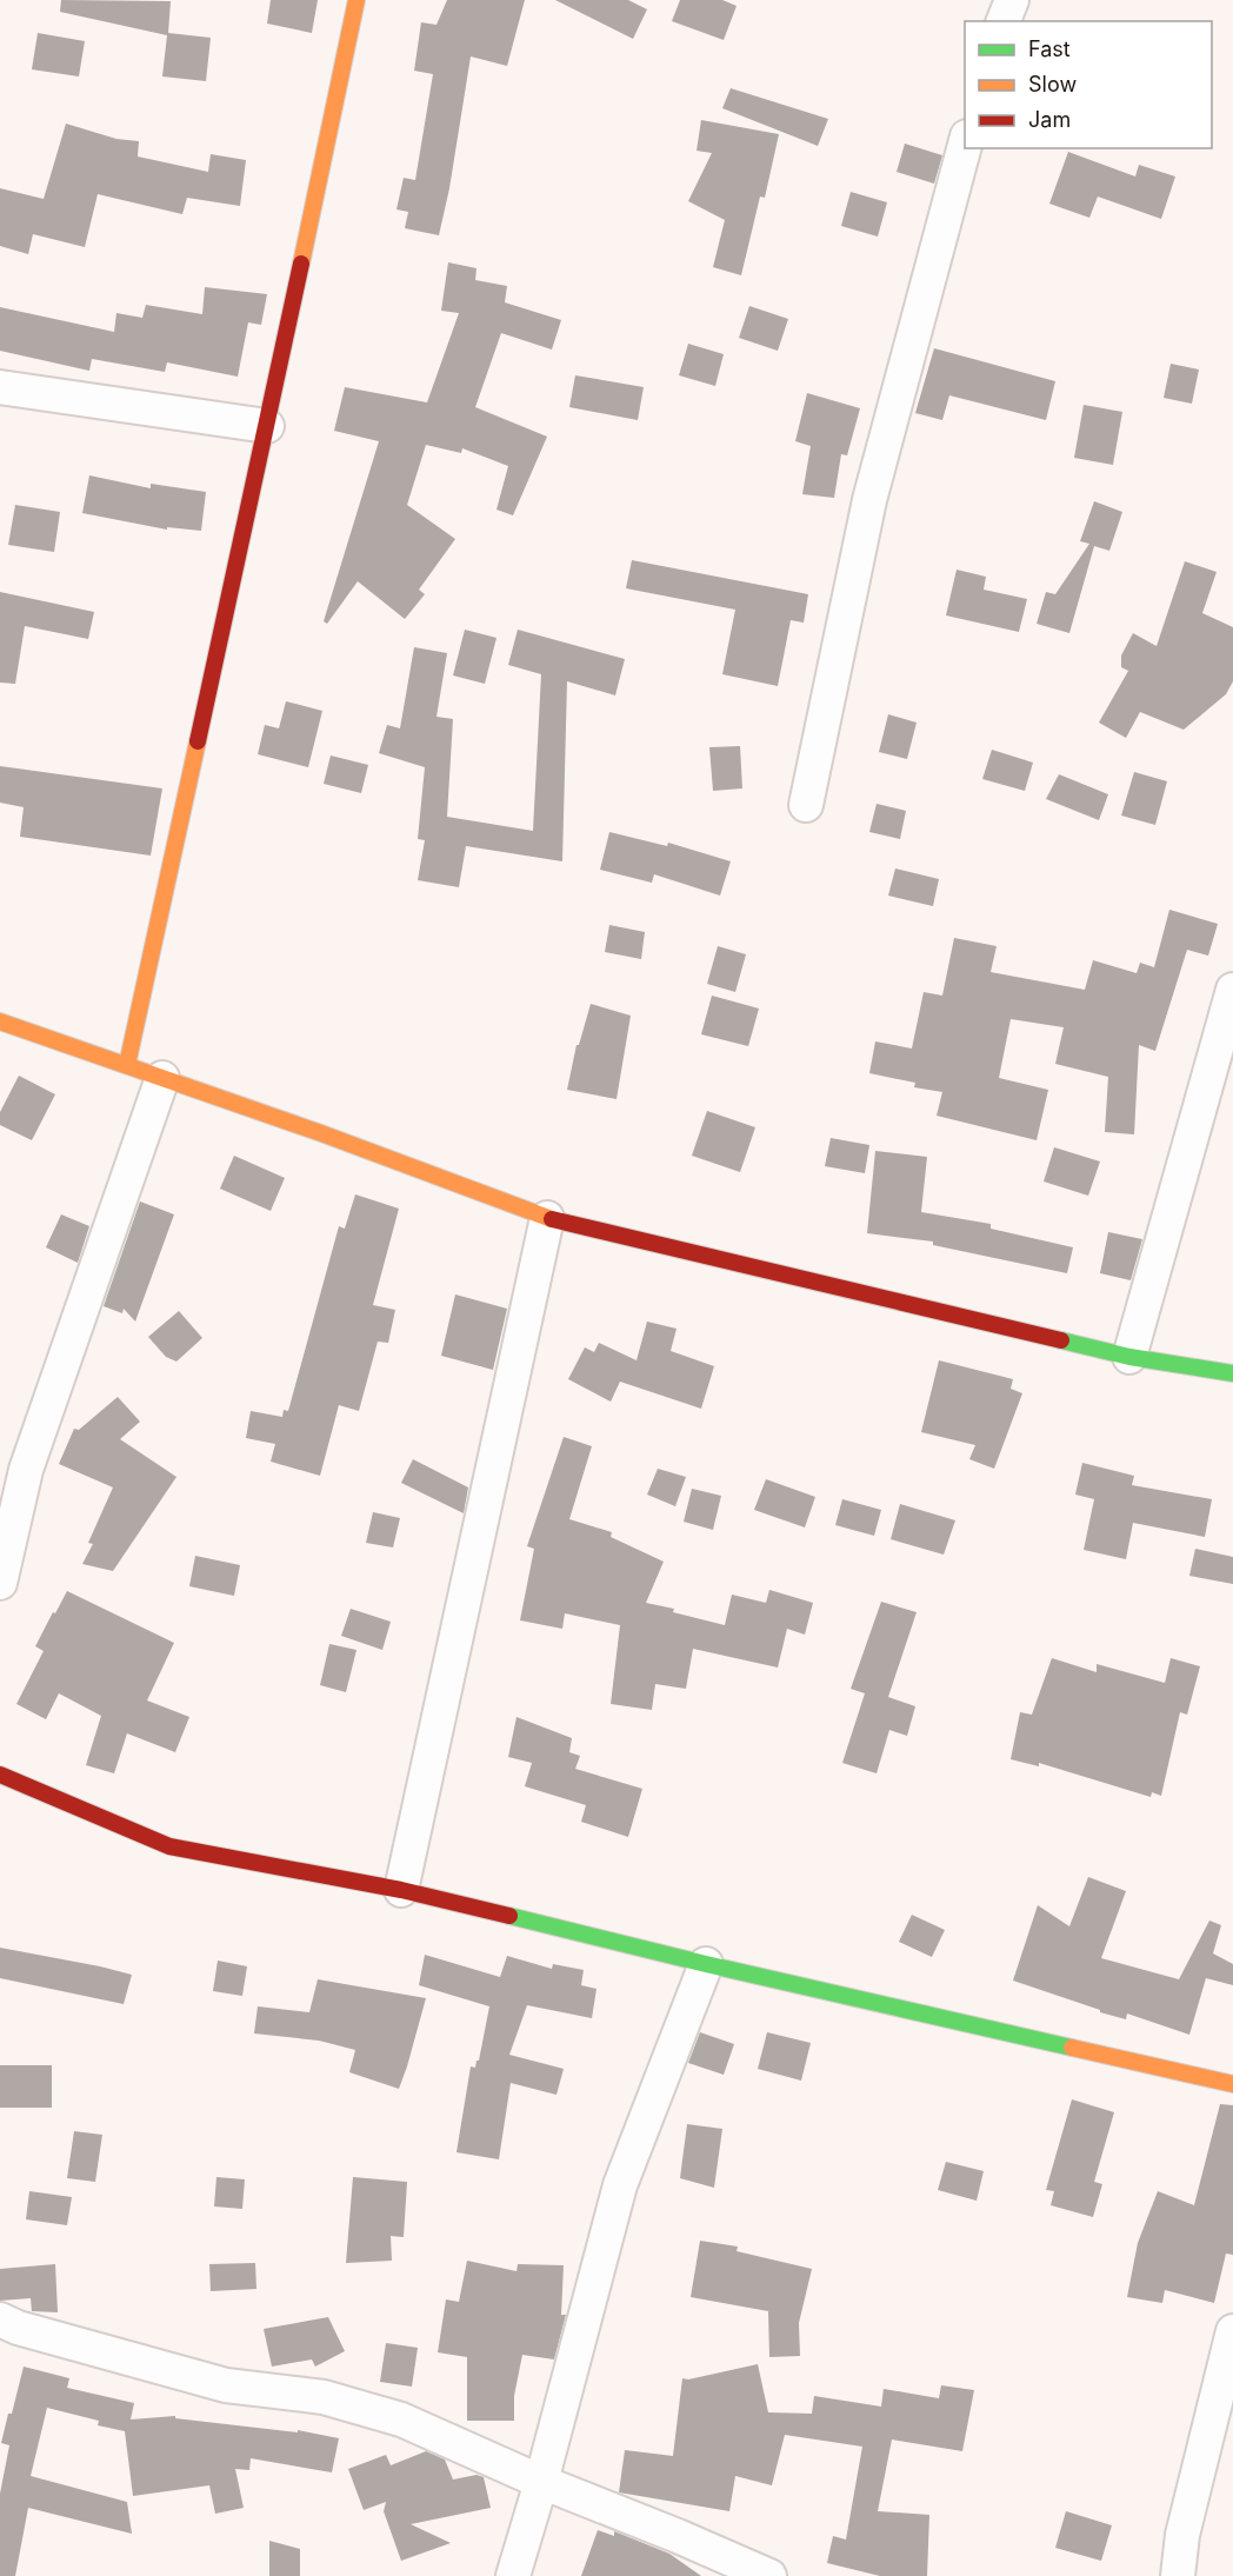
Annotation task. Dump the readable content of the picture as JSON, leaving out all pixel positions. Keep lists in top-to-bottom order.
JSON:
{
  "legend": ["Fast", "Slow", "Jam"]
}
